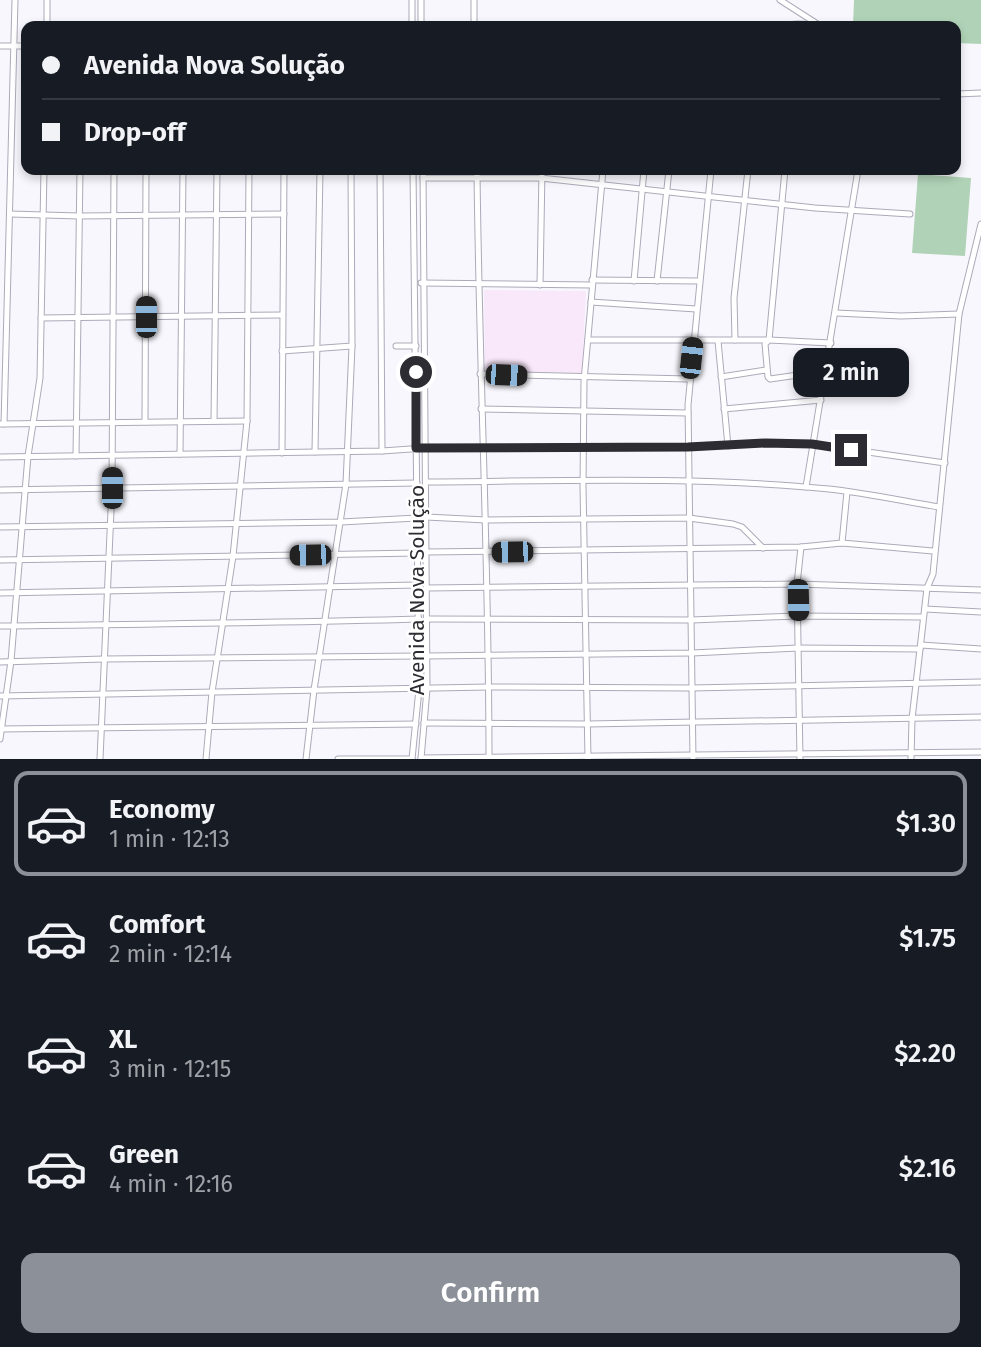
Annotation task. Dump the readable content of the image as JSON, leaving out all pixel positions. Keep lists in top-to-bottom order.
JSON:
{
  "streets": {
    "street": ["Avenida Nova Solução"]
  },
  "page": {
    "banner": ["Avenida Nova Solução", "Drop-off"],
    "bubble": "2 min",
    "list": [
      {
        "name": "Economy",
        "note": "1 min · 12:13",
        "value": "$1.30"
      },
      {
        "name": "Comfort",
        "note": "2 min · 12:14",
        "value": "$1.75"
      },
      {
        "name": "XL",
        "note": "3 min · 12:15",
        "value": "$2.20"
      },
      {
        "name": "Green",
        "note": "4 min · 12:16",
        "value": "$2.16"
      }
    ],
    "buttons": "Confirm"
  }
}
